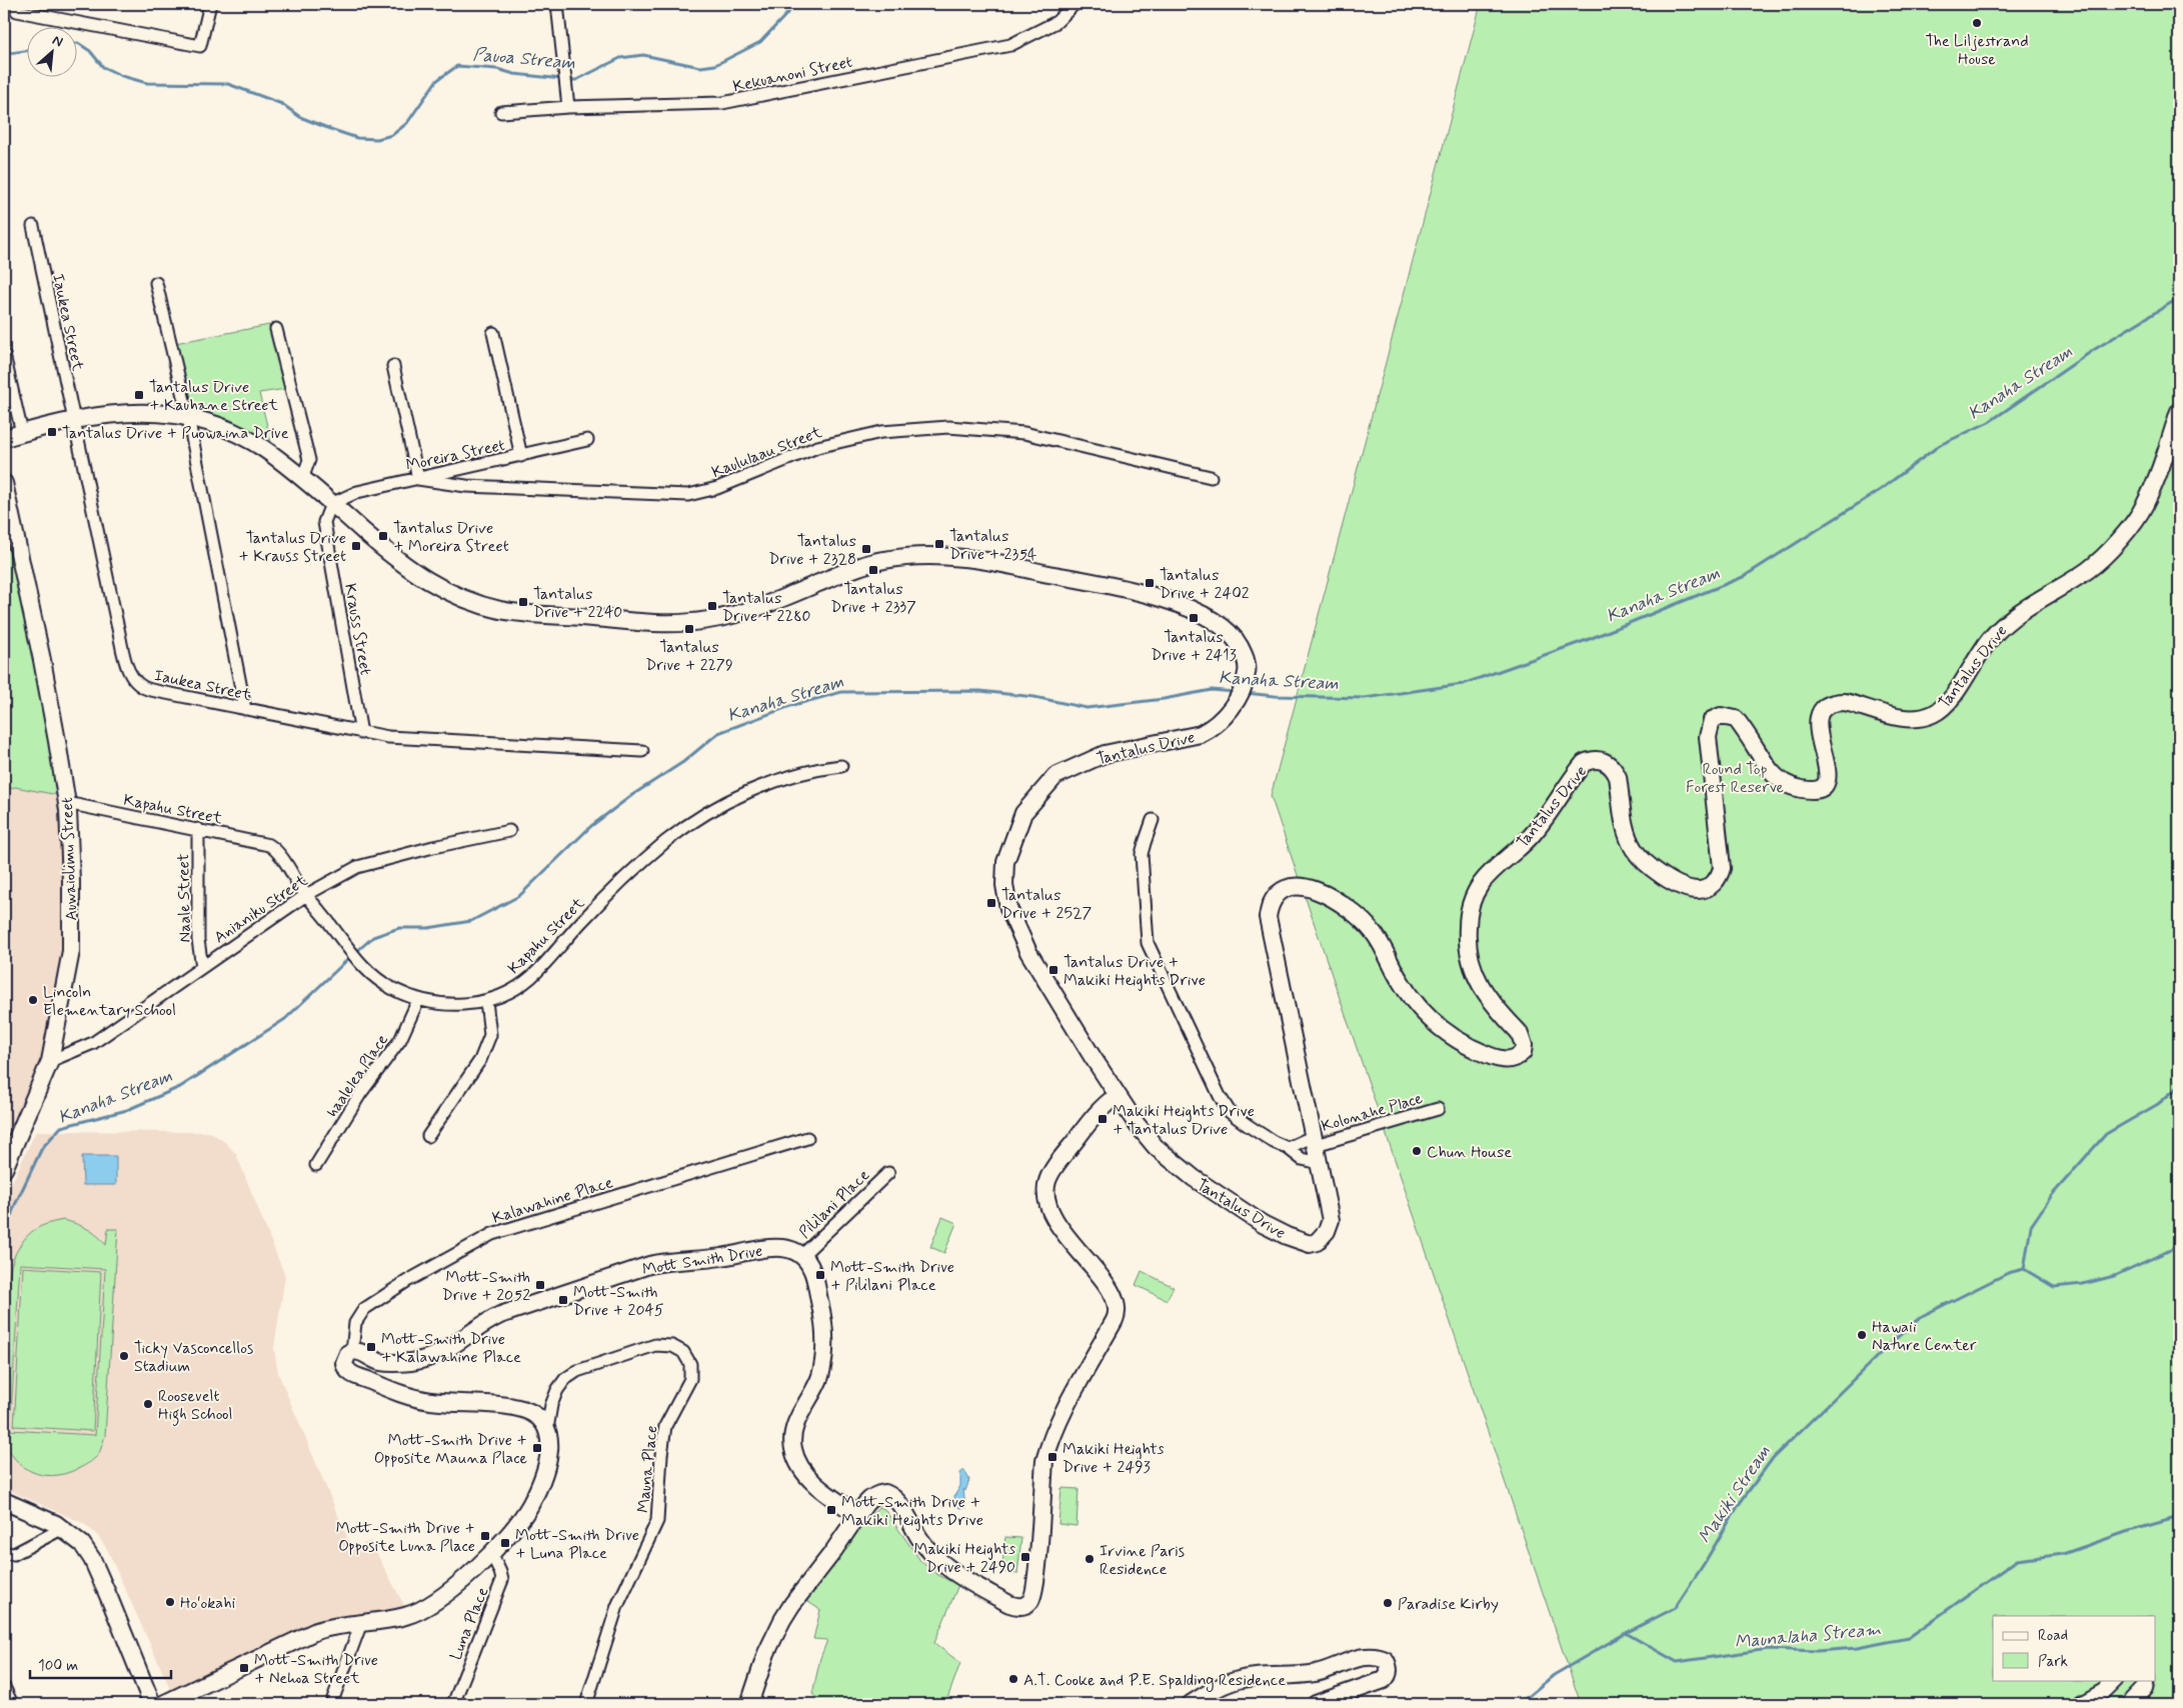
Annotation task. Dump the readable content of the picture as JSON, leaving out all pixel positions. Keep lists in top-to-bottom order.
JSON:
{
  "streets": {
    "street": [
      "Kekuanoni Street",
      "Iaukea Street",
      "Kaululaau Street",
      "Moreira Street",
      "Krauss Street",
      "Tantalus Drive",
      "Kapahu Street",
      "Auwaiolimu Street",
      "Naale Street",
      "Anianiku Street",
      "haalelea Place",
      "Kolonahe Place",
      "Kalawahine Place",
      "Pililani Place",
      "Mott Smith Drive",
      "Mauna Place",
      "Luna Place"
    ]
  },
  "crossings": [
    ["Iaukea Street", "Krauss Street"],
    ["Iaukea Street", "Tantalus Drive"],
    ["Kaululaau Street", "Moreira Street"],
    ["Moreira Street", "Krauss Street"],
    ["Moreira Street", "Tantalus Drive"],
    ["Krauss Street", "Tantalus Drive"],
    ["Tantalus Drive", "Kolonahe Place"],
    ["Kapahu Street", "Auwaiolimu Street"],
    ["Kapahu Street", "Naale Street"],
    ["Kapahu Street", "Anianiku Street"],
    ["Kapahu Street", "haalelea Place"],
    ["Auwaiolimu Street", "Anianiku Street"],
    ["Naale Street", "Anianiku Street"],
    ["Kalawahine Place", "Mott Smith Drive"],
    ["Pililani Place", "Mott Smith Drive"]
  ],
  "water": [
    "Pauoa Stream",
    "Kanaha Stream",
    "Makiki Stream",
    "Maunalaha Stream"
  ],
  "parks": ["Round Top Forest Reserve"],
  "places": {
    "other": [
      "The Liljestrand House",
      "Lincoln Elementary School",
      "Chun House",
      "Hawaii Nature Center",
      "Ticky Vasconcellos Stadium",
      "Roosevelt High School",
      "Irvine Paris Residence",
      "Hoʻokahi",
      "Paradise Kirby",
      "A.T. Cooke and P.E. Spalding Residence"
    ],
    "transit": [
      "Tantalus Drive + Kauhane Street",
      "Tantalus Drive + Puowaina Drive",
      "Tantalus Drive + Moreira Street",
      "Tantalus Drive + 2354",
      "Tantalus Drive + Krauss Street",
      "Tantalus Drive + 2328",
      "Tantalus Drive + 2337",
      "Tantalus Drive + 2402",
      "Tantalus Drive + 2240",
      "Tantalus Drive + 2280",
      "Tantalus Drive + 2413",
      "Tantalus Drive + 2279",
      "Tantalus Drive + 2527",
      "Tantalus Drive + Makiki Heights Drive",
      "Makiki Heights Drive + Tantalus Drive",
      "Mott-Smith Drive + Pililani Place",
      "Mott-Smith Drive + 2052",
      "Mott-Smith Drive + 2045",
      "Mott-Smith Drive + Kalawahine Place",
      "Mott-Smith Drive + Opposite Mauna Place",
      "Makiki Heights Drive + 2493",
      "Mott-Smith Drive + Makiki Heights Drive",
      "Mott-Smith Drive + Opposite Luna Place",
      "Mott-Smith Drive + Luna Place",
      "Makiki Heights Drive + 2490",
      "Mott-Smith Drive + Nehoa Street"
    ]
  },
  "legend": ["Road", "Park"],
  "scale_bar": "100 m",
  "north": "top right"
}
